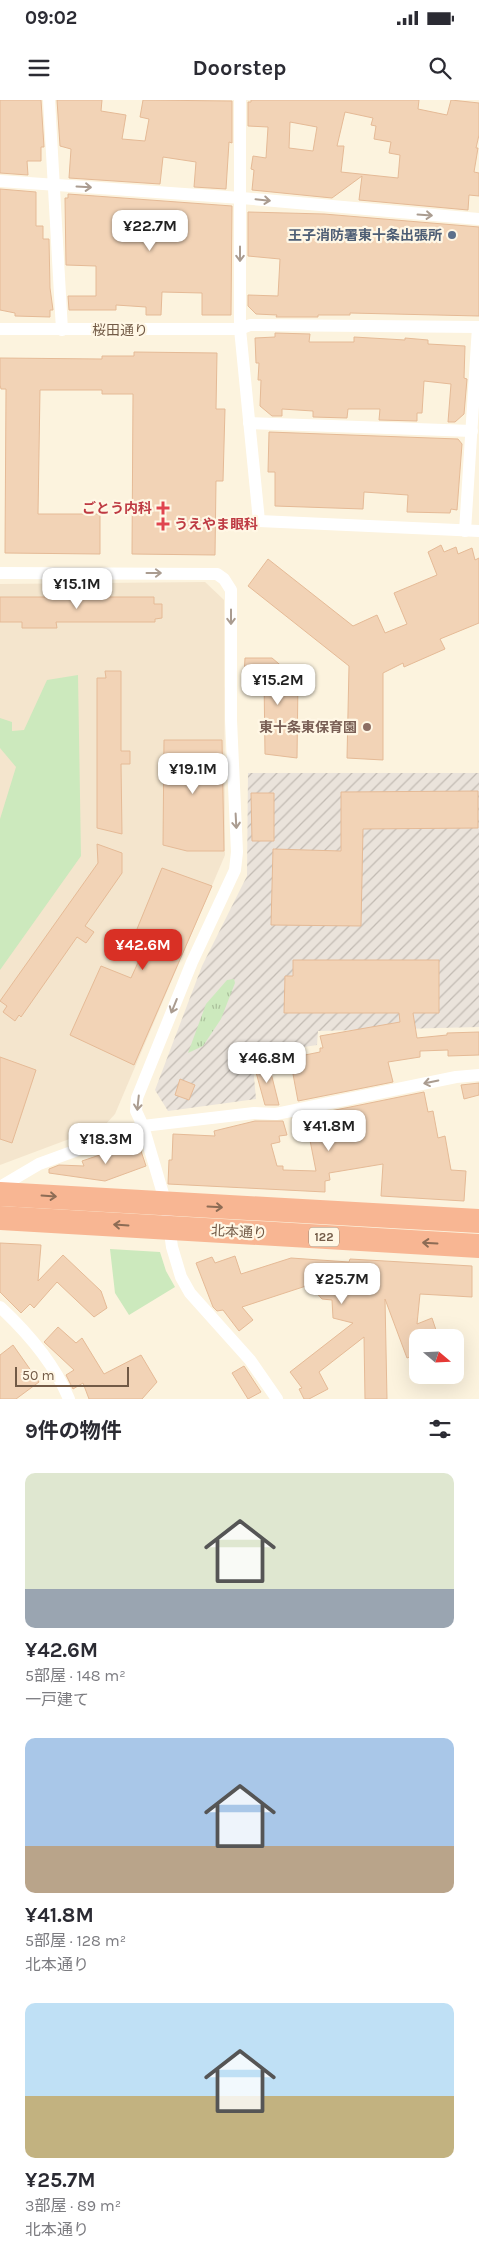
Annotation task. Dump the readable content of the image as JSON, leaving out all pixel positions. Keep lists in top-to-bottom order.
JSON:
{
  "streets": {
    "highway": ["北本通り", "122"],
    "street": ["桜田通り"]
  },
  "places": {
    "other": ["王子消防署東十条出張所", "東十条東保育園"],
    "health": ["ごとう内科", "うえやま眼科"]
  },
  "scale_bar": "50 m",
  "north": "right",
  "page": {
    "status": "09:02",
    "header": "Doorstep",
    "price": [
      "¥22.7M",
      "¥15.1M",
      "¥15.2M",
      "¥19.1M",
      "¥42.6M",
      "¥46.8M",
      "¥41.8M",
      "¥18.3M",
      "¥25.7M"
    ],
    "scale": "50 m",
    "heading": "9件の物件",
    "list": [
      {
        "name": "¥42.6M",
        "note": "5部屋 · 148 m² · 一戸建て"
      },
      {
        "name": "¥41.8M",
        "note": "5部屋 · 128 m² · 北本通り"
      },
      {
        "name": "¥25.7M",
        "note": "3部屋 · 89 m² · 北本通り"
      }
    ]
  }
}
